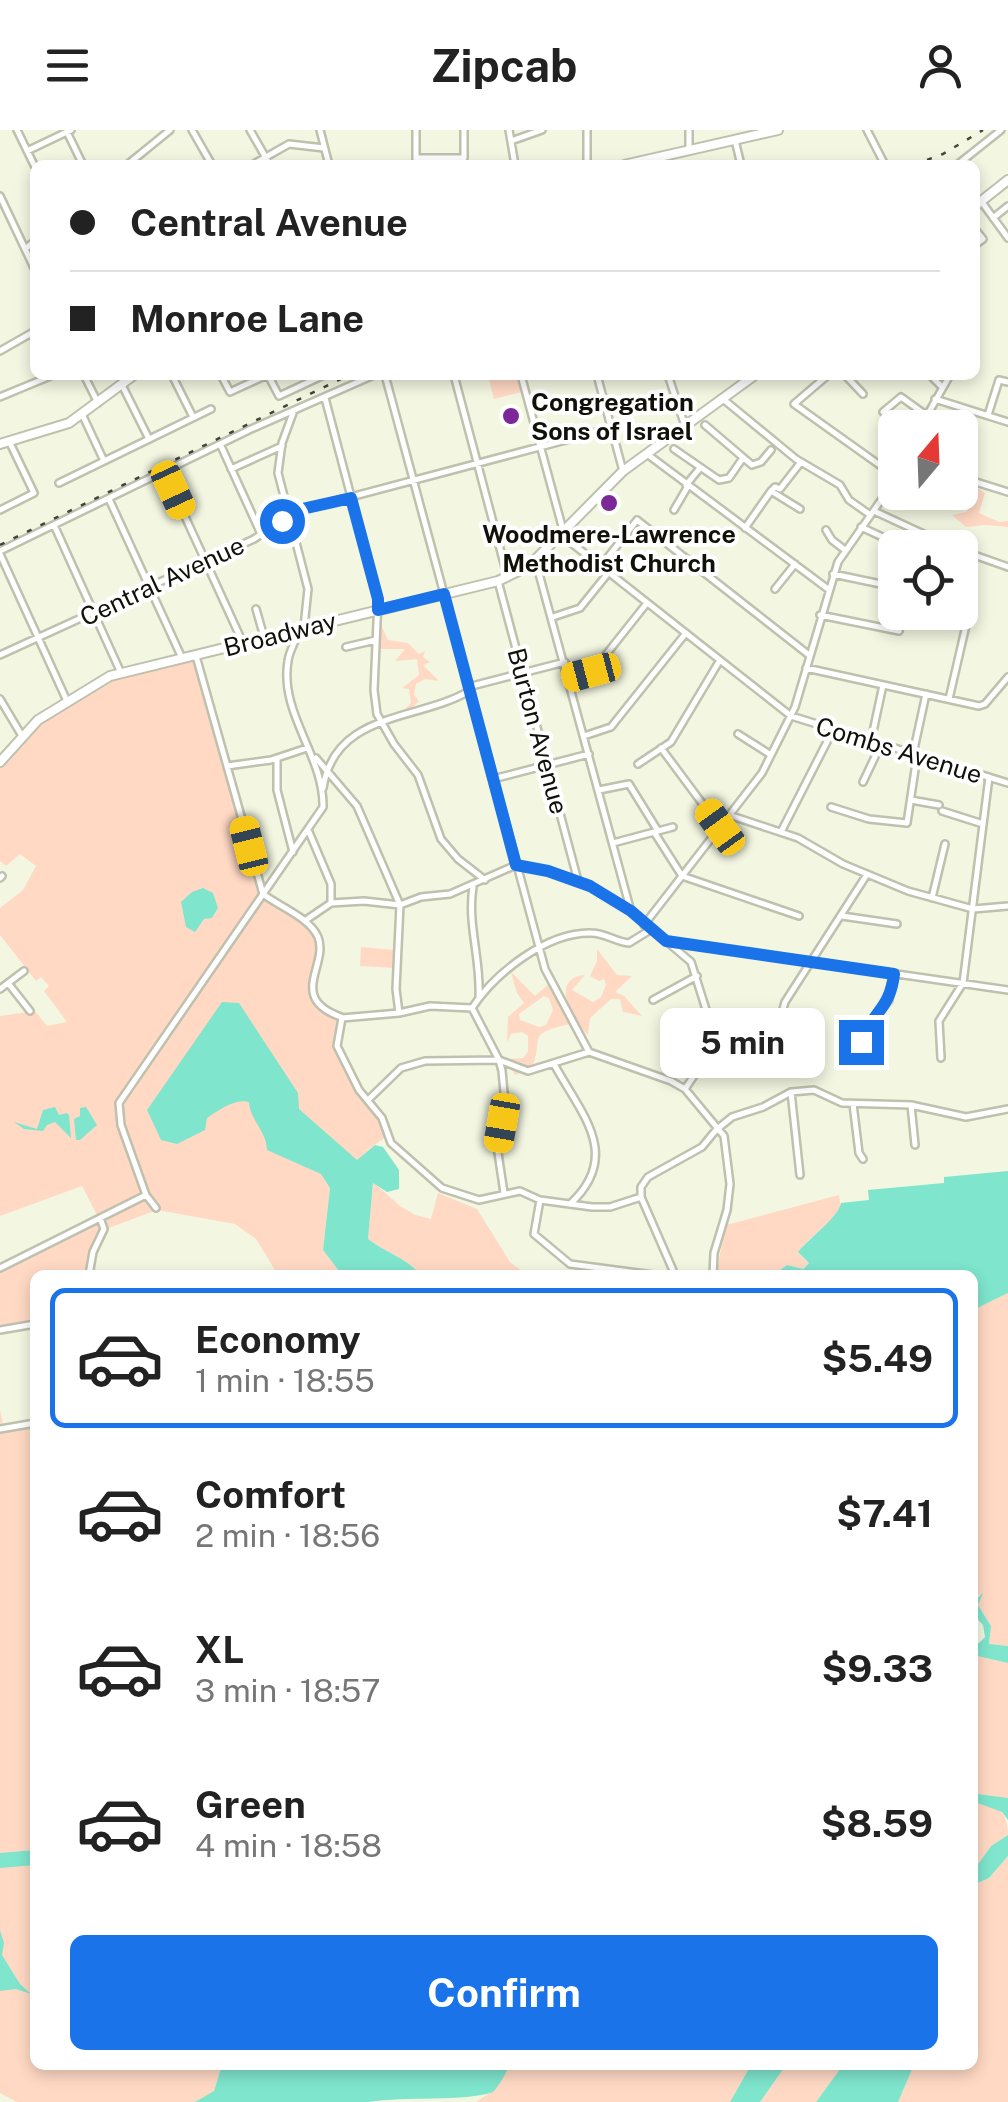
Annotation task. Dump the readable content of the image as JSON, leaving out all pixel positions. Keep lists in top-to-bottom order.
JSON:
{
  "streets": {
    "main road": ["Broadway"],
    "street": ["Central Avenue", "Burton Avenue", "Combs Avenue"]
  },
  "crossings": [
    ["Broadway", "Burton Avenue"],
    ["Broadway", "Combs Avenue"]
  ],
  "places": ["Congregation Sons of Israel", "Woodmere-Lawrence Methodist Church"],
  "north": "top",
  "page": {
    "header": "Zipcab",
    "banner": ["Central Avenue", "Monroe Lane"],
    "bubble": "5 min",
    "list": [
      {
        "name": "Economy",
        "note": "1 min · 18:55",
        "value": "$5.49"
      },
      {
        "name": "Comfort",
        "note": "2 min · 18:56",
        "value": "$7.41"
      },
      {
        "name": "XL",
        "note": "3 min · 18:57",
        "value": "$9.33"
      },
      {
        "name": "Green",
        "note": "4 min · 18:58",
        "value": "$8.59"
      }
    ],
    "buttons": "Confirm"
  }
}
